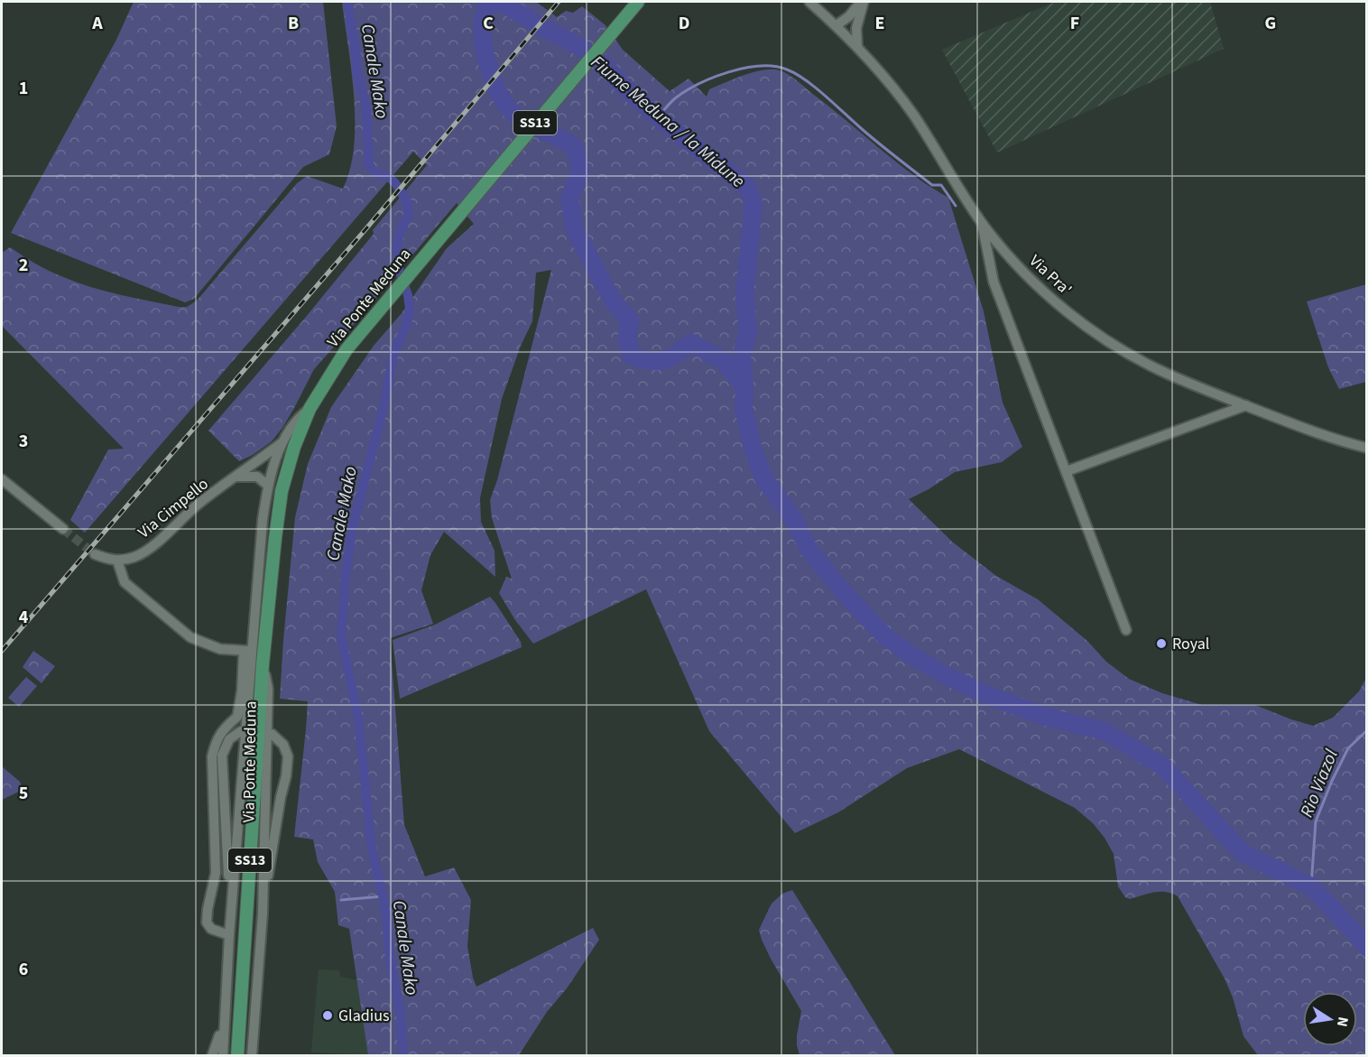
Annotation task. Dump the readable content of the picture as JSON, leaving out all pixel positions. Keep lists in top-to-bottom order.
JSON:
{
  "streets": {
    "main road": ["SS13", "Via Ponte Meduna"],
    "street": ["Via Pra'", "Via Cimpello"]
  },
  "crossings": [
    ["Via Ponte Meduna", "Via Cimpello"]
  ],
  "water": ["Canale Mako", "Fiume Meduna / la Midune", "Rio Viazol"],
  "places": ["Royal", "Gladius"],
  "north": "right",
  "grid": {
    "columns": [
      "A",
      "B",
      "C",
      "D",
      "E",
      "F",
      "G"
    ],
    "rows": [
      "1",
      "2",
      "3",
      "4",
      "5",
      "6"
    ]
  }
}
